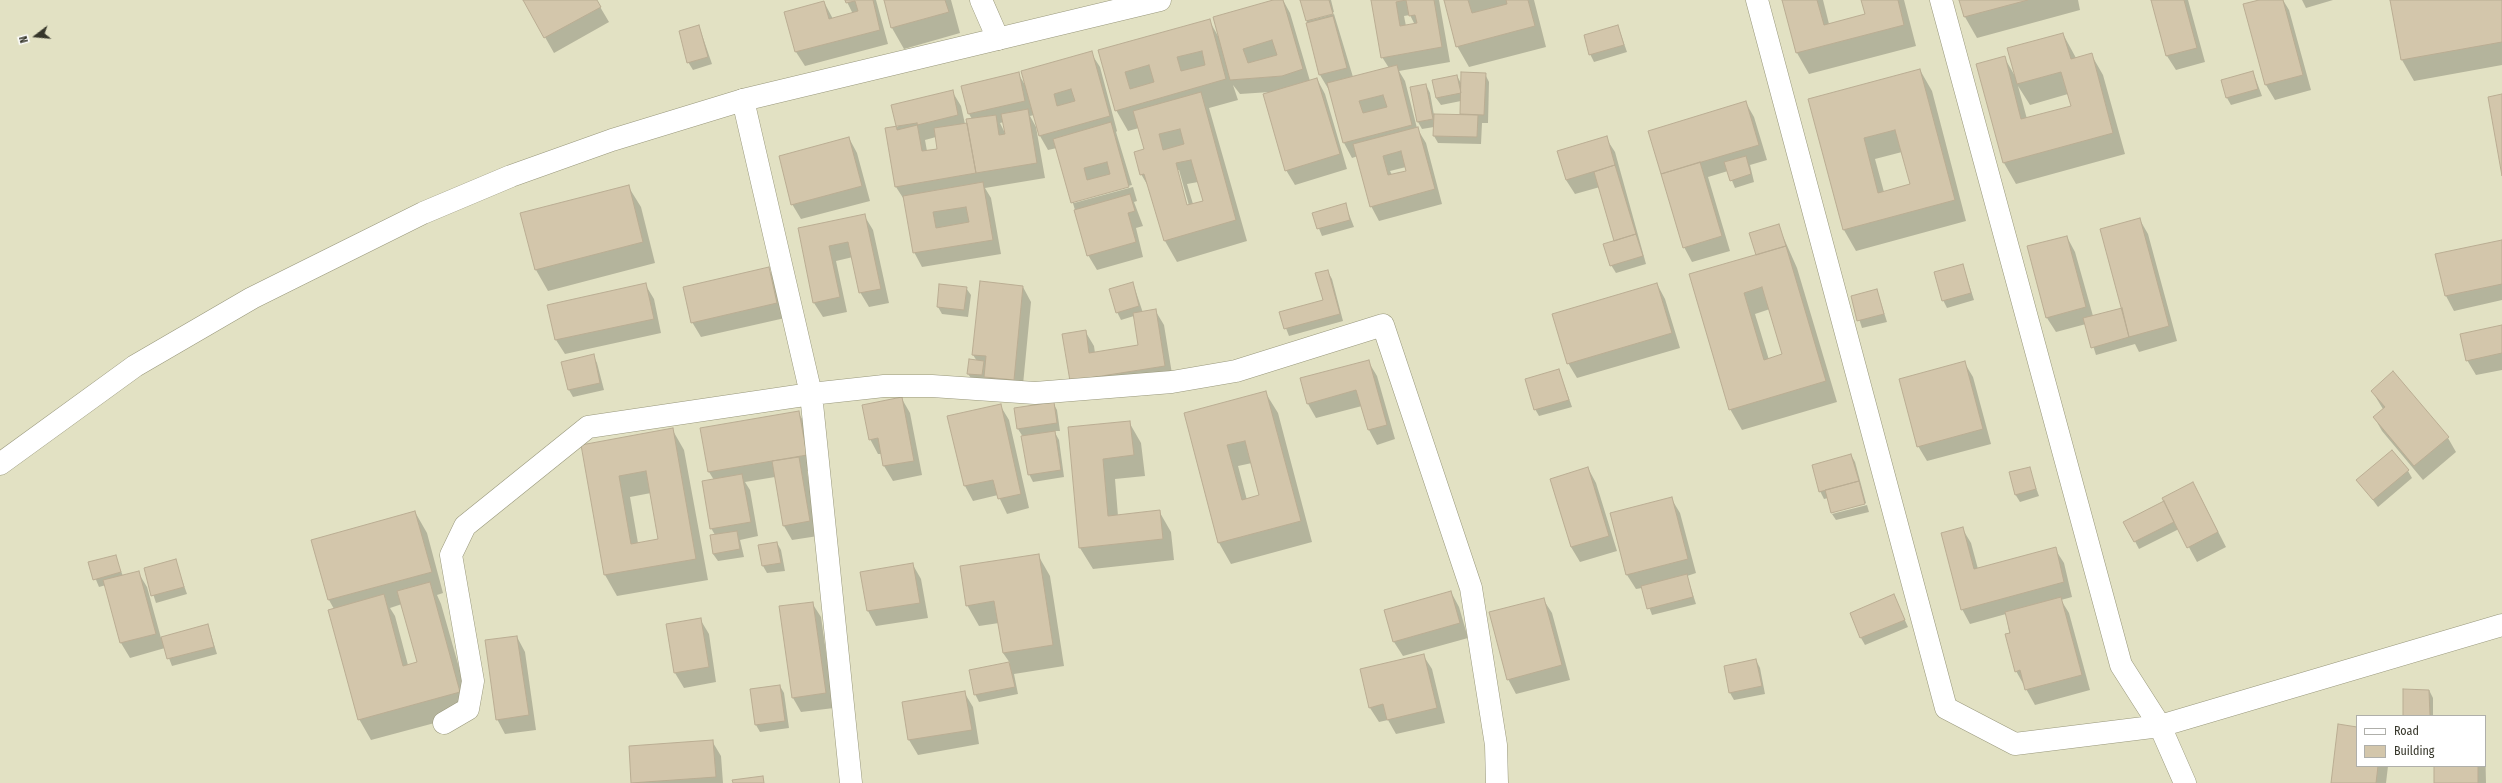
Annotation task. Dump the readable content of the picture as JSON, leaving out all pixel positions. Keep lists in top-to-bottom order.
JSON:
{
  "legend": ["Road", "Building"],
  "north": "left"
}
